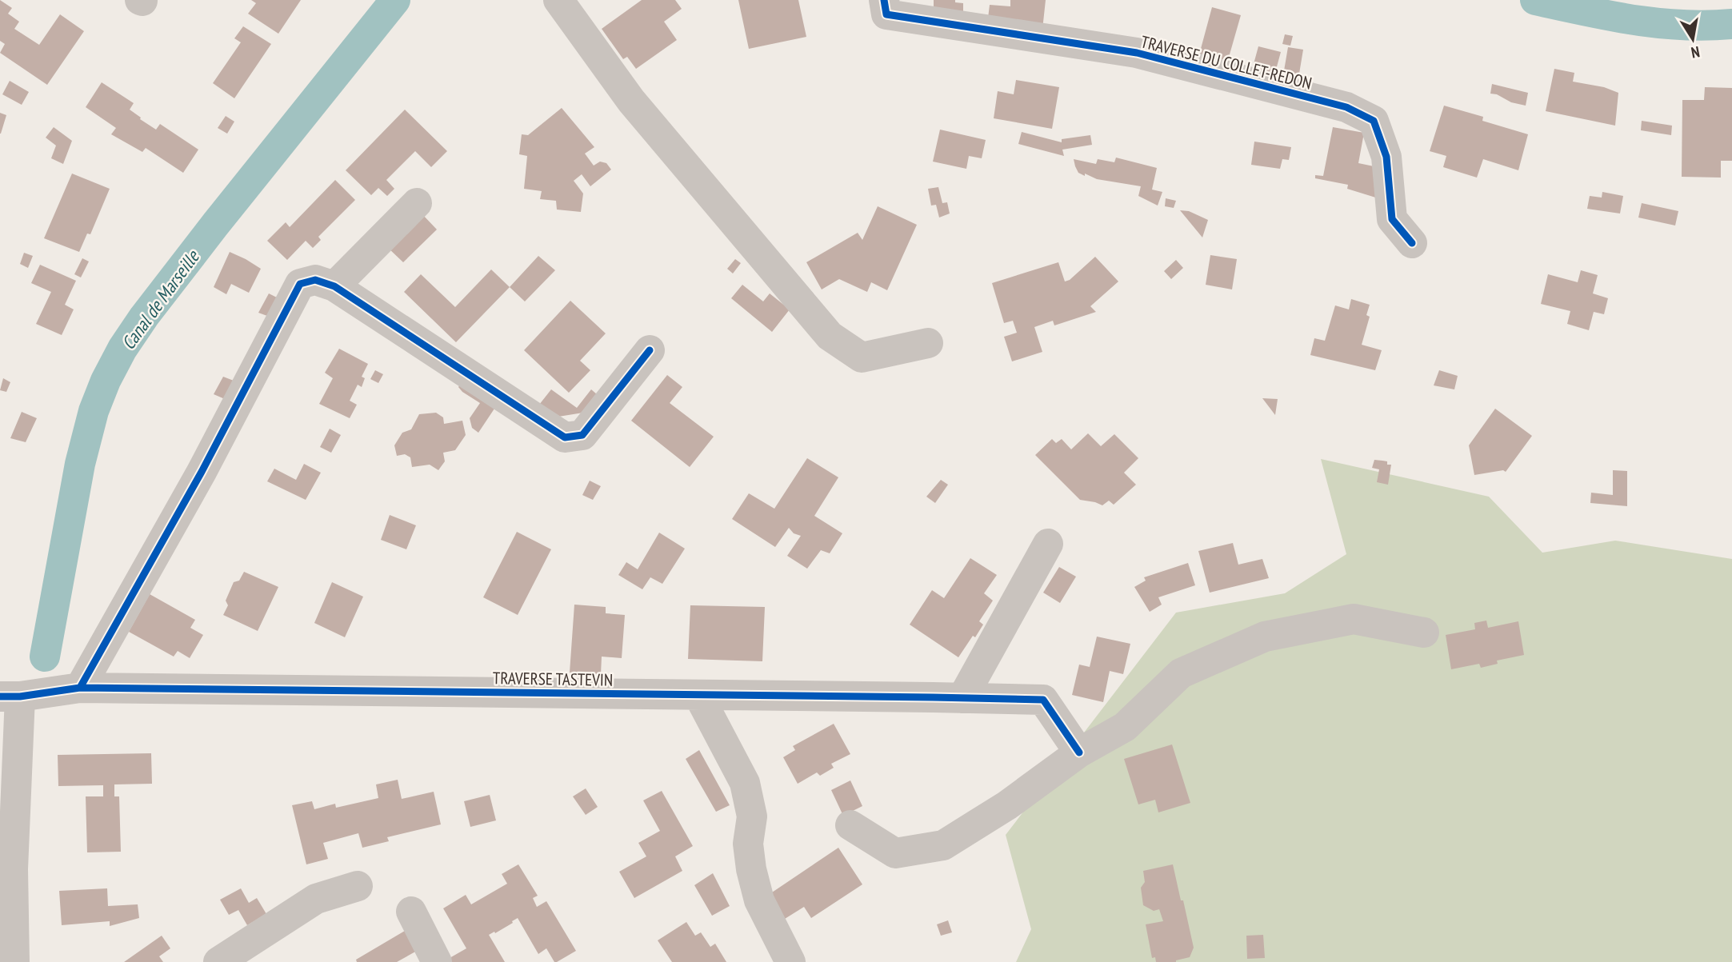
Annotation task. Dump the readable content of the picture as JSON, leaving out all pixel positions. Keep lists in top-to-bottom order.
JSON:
{
  "streets": {
    "street": ["TRAVERSE DU COLLET-REDON", "TRAVERSE TASTEVIN"]
  },
  "water": ["Canal de Marseille"],
  "north": "bottom"
}
